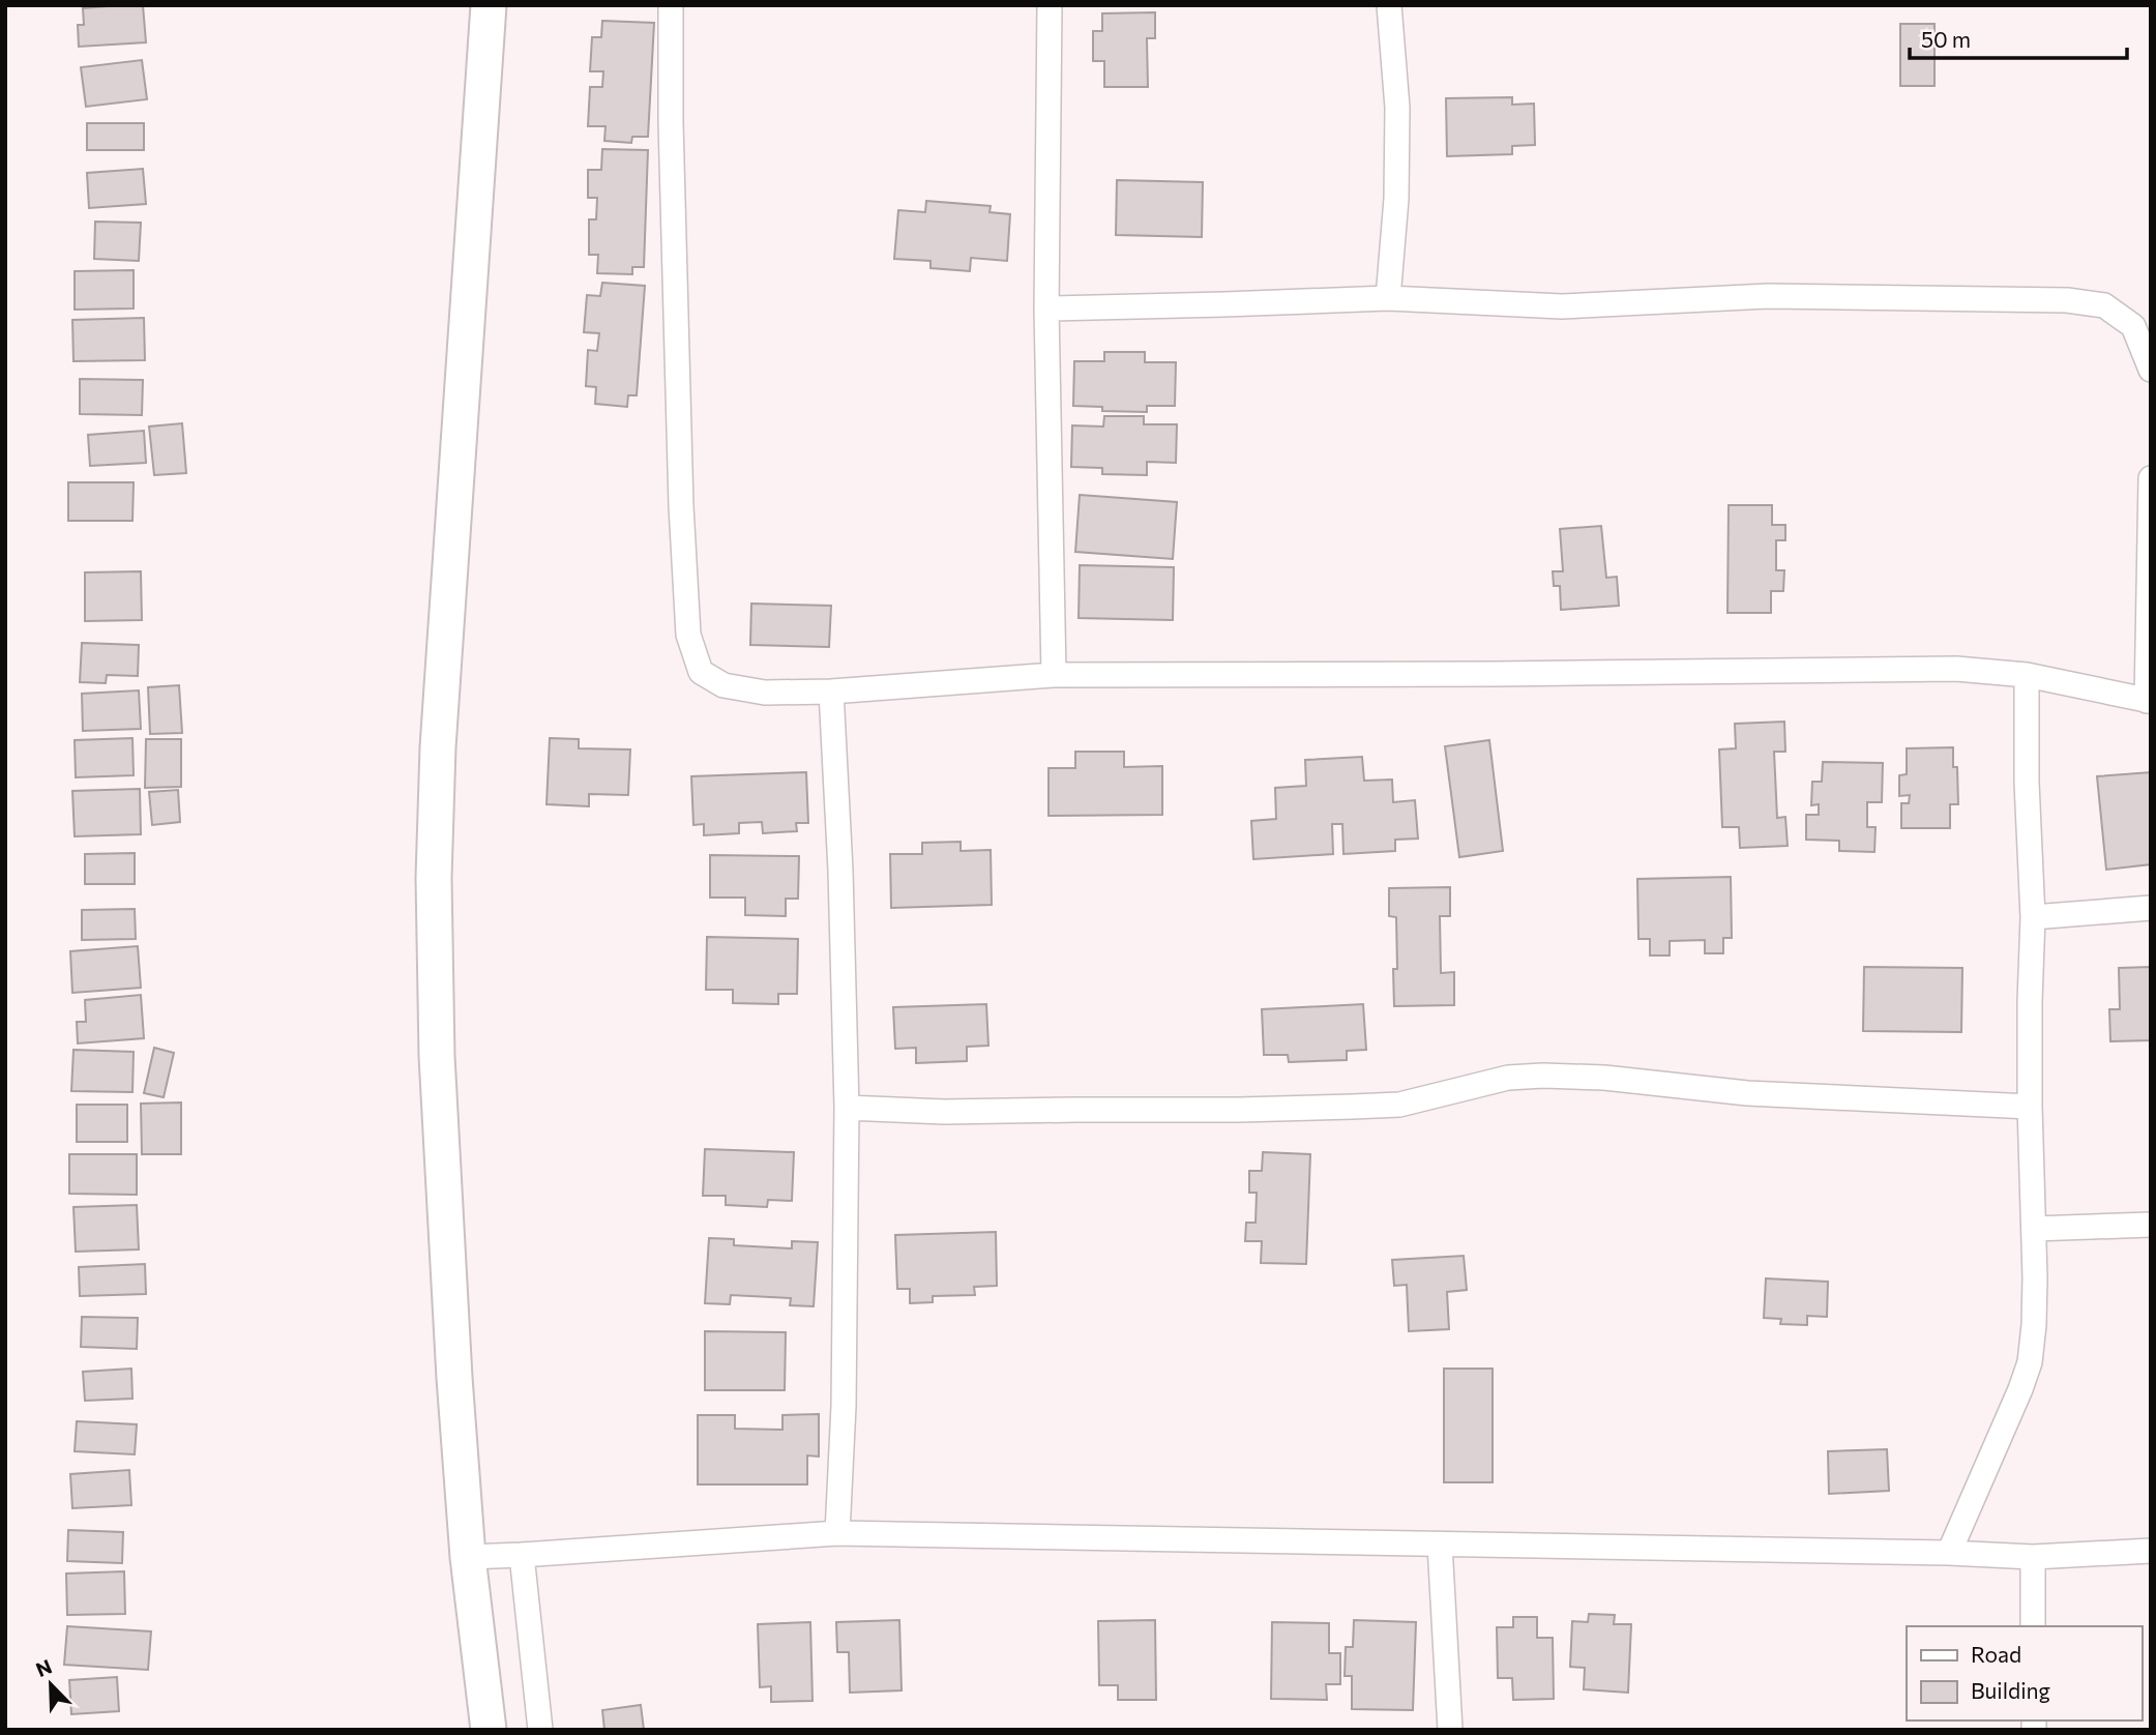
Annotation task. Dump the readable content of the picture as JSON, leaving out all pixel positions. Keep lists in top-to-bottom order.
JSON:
{
  "legend": ["Road", "Building"],
  "scale_bar": "50 m",
  "north": "top left"
}
